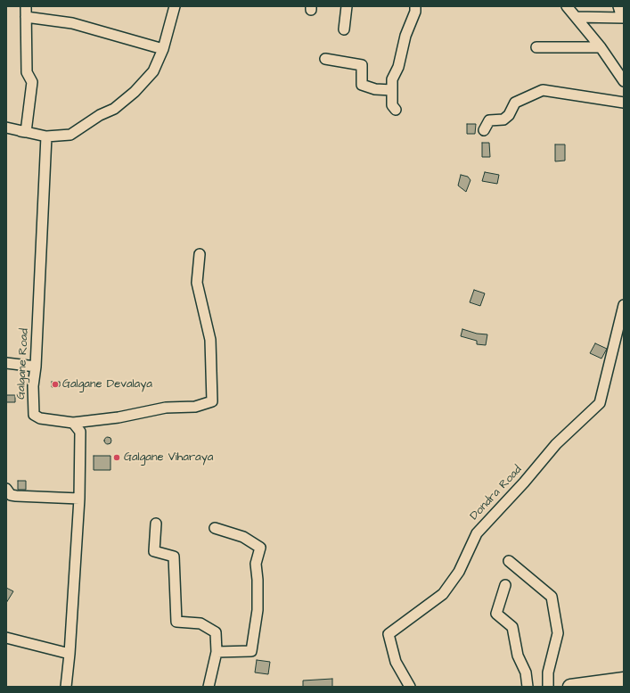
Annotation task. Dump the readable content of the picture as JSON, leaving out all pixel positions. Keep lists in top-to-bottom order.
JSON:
{
  "streets": {
    "street": ["Galgane Road", "Dondra Road"]
  },
  "places": ["Galgane Devalaya", "Galgane Viharaya"]
}
